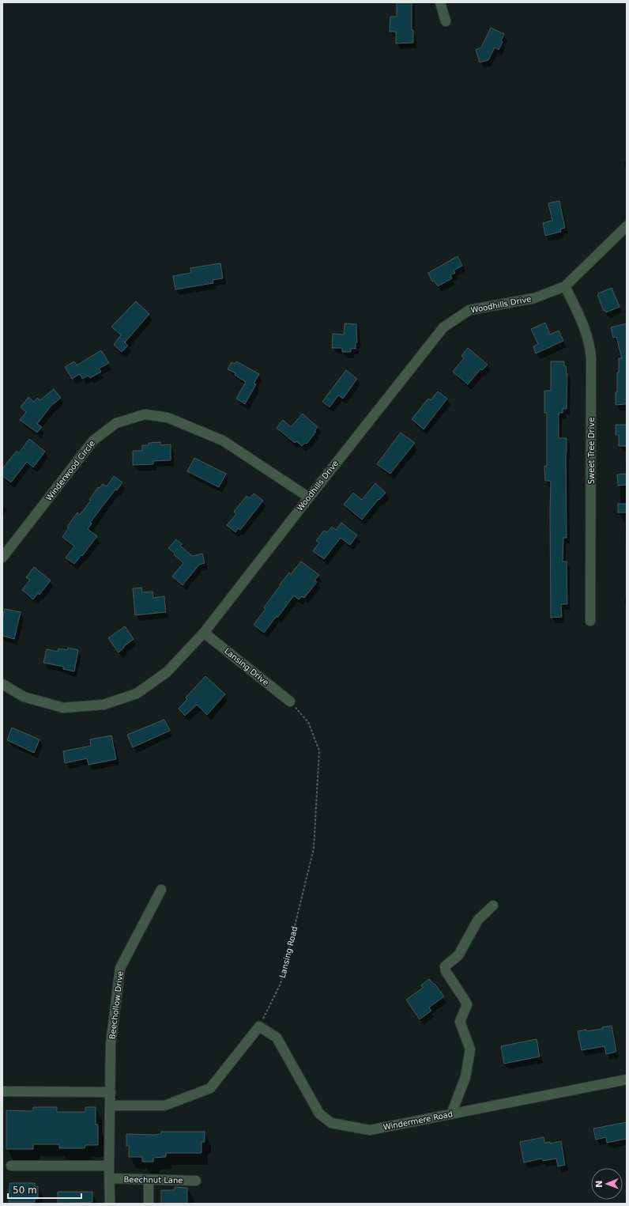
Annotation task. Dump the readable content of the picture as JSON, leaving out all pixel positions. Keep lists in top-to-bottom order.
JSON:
{
  "streets": {
    "street": [
      "Woodhills Drive",
      "Sweet Tree Drive",
      "Winderwood Circle",
      "Lansing Drive",
      "Beechollow Drive",
      "Windermere Road",
      "Beechnut Lane"
    ],
    "path": ["Lansing Road"]
  },
  "crossings": [
    ["Woodhills Drive", "Sweet Tree Drive"],
    ["Woodhills Drive", "Winderwood Circle"],
    ["Woodhills Drive", "Lansing Drive"],
    ["Lansing Drive", "Lansing Road"],
    ["Lansing Road", "Windermere Road"],
    ["Beechollow Drive", "Beechnut Lane"]
  ],
  "scale_bar": "50 m",
  "north": "left"
}
